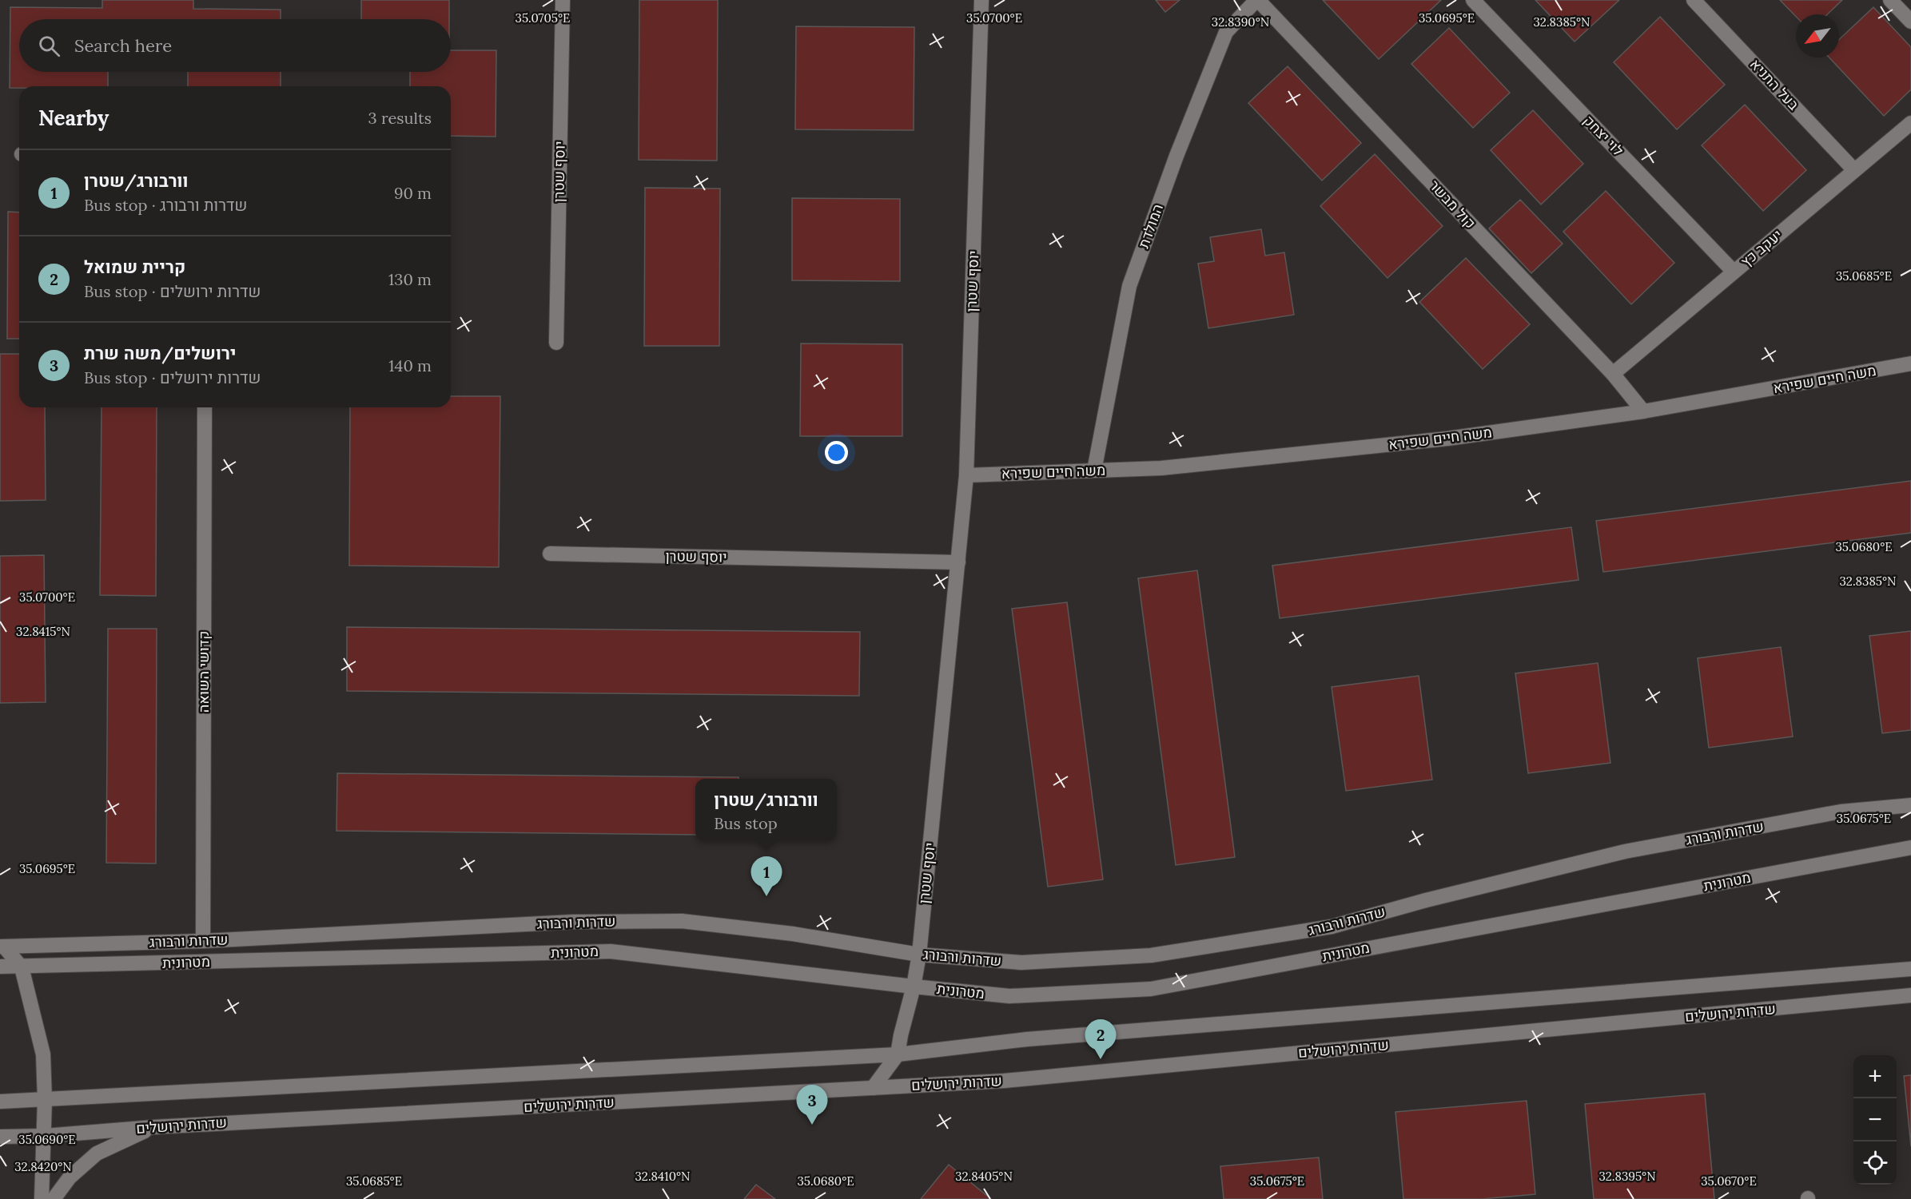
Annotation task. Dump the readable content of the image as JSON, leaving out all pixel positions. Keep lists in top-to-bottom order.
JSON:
{
  "streets": {
    "main road": [
      "בעל התניא",
      "לוי יצחק",
      "יוסף שטרן",
      "קול מבשר",
      "המולדת",
      "יעקב כץ",
      "משה חיים שפירא",
      "קדושי השואה",
      "שדרות ורבורג",
      "מטרונית",
      "שדרות ירושלים"
    ]
  },
  "crossings": [
    ["בעל התניא", "יעקב כץ"],
    ["לוי יצחק", "יעקב כץ"],
    ["יוסף שטרן", "משה חיים שפירא"],
    ["יוסף שטרן", "שדרות ורבורג"],
    ["יוסף שטרן", "מטרונית"],
    ["קול מבשר", "המולדת"],
    ["קול מבשר", "יעקב כץ"],
    ["קול מבשר", "משה חיים שפירא"],
    ["המולדת", "משה חיים שפירא"],
    ["קדושי השואה", "שדרות ורבורג"]
  ],
  "north": "bottom left",
  "page": {
    "search": "Search here",
    "heading": ["Nearby", "3 results"],
    "list": [
      {
        "mark": "1",
        "name": "וורבורג/שטרן",
        "note": "Bus stop · שדרות ורבורג",
        "value": "90 m"
      },
      {
        "mark": "2",
        "name": "קריית שמואל",
        "note": "Bus stop · שדרות ירושלים",
        "value": "130 m"
      },
      {
        "mark": "3",
        "name": "ירושלים/משה שרת",
        "note": "Bus stop · שדרות ירושלים",
        "value": "140 m"
      }
    ],
    "popup": ["וורבורג/שטרן", "Bus stop"],
    "pins": ["1", "2", "3"],
    "map_buttons": ["+", "−"]
  },
  "coordinates": [
    "35.0705°E",
    "35.0700°E",
    "35.0695°E",
    "32.8390°N",
    "32.8385°N",
    "35.0685°E",
    "35.0680°E",
    "32.8415°N",
    "35.0675°E",
    "35.0690°E",
    "32.8420°N",
    "32.8410°N",
    "32.8405°N",
    "32.8395°N",
    "35.0670°E"
  ]
}
